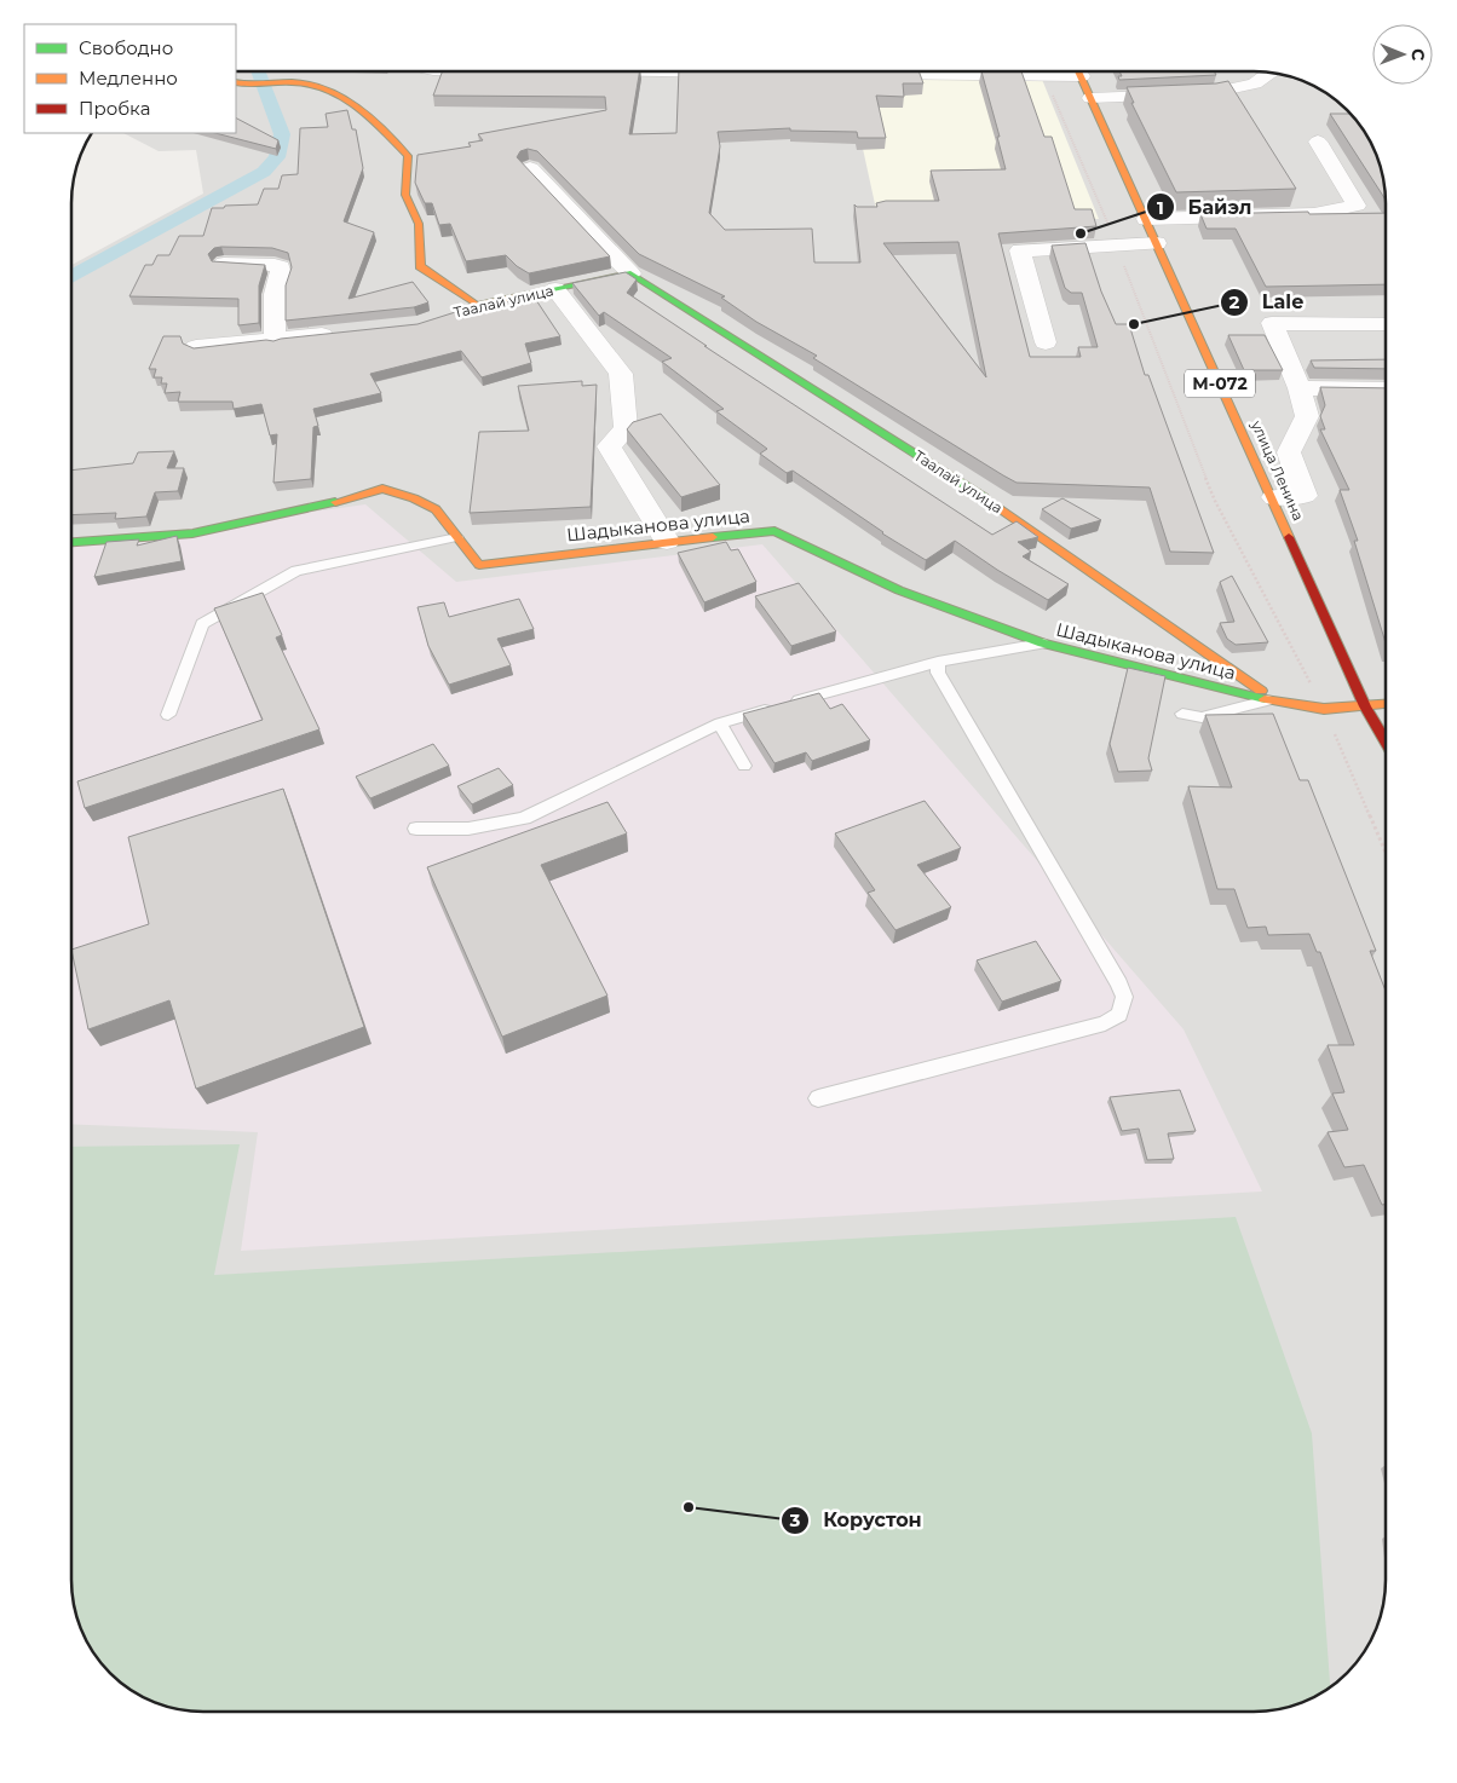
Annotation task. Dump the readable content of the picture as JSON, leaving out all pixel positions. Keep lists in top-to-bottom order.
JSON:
{
  "streets": {
    "street": [
      "Таалай улица",
      "М-072",
      "улица Ленина",
      "Шадыканова улица"
    ]
  },
  "crossings": [
    ["Таалай улица", "Шадыканова улица"],
    ["улица Ленина", "Шадыканова улица"]
  ],
  "places": ["Байэл", "Lale", "Корустон"],
  "legend": ["Свободно", "Медленно", "Пробка"],
  "north": "right"
}
